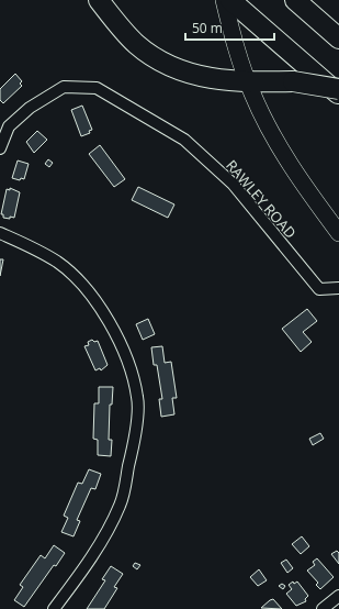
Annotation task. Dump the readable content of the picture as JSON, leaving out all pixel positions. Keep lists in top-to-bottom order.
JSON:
{
  "streets": {
    "street": ["RAWLEY ROAD"]
  },
  "scale_bar": "50 m"
}
